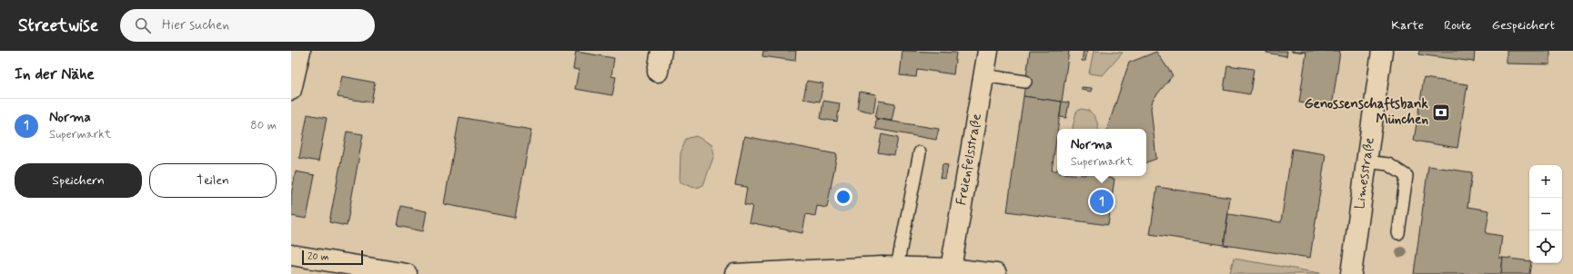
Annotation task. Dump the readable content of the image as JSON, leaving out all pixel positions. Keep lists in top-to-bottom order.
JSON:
{
  "streets": {
    "street": ["Freienfelsstraße", "Limesstraße"]
  },
  "places": {
    "bank": ["Genossenschaftsbank München"]
  },
  "scale_bar": "20 m",
  "page": {
    "header": "Streetwise",
    "search": "Hier suchen",
    "nav": ["Karte", "Route", "Gespeichert"],
    "heading": "In der Nähe",
    "list": [
      {
        "mark": "1",
        "name": "Norma",
        "note": "Supermarkt",
        "value": "80 m"
      }
    ],
    "popup": ["Norma", "Supermarkt"],
    "buttons": ["Speichern", "Teilen"],
    "map_buttons": ["+", "−"],
    "pins": "1",
    "scale": "20 m"
  }
}
